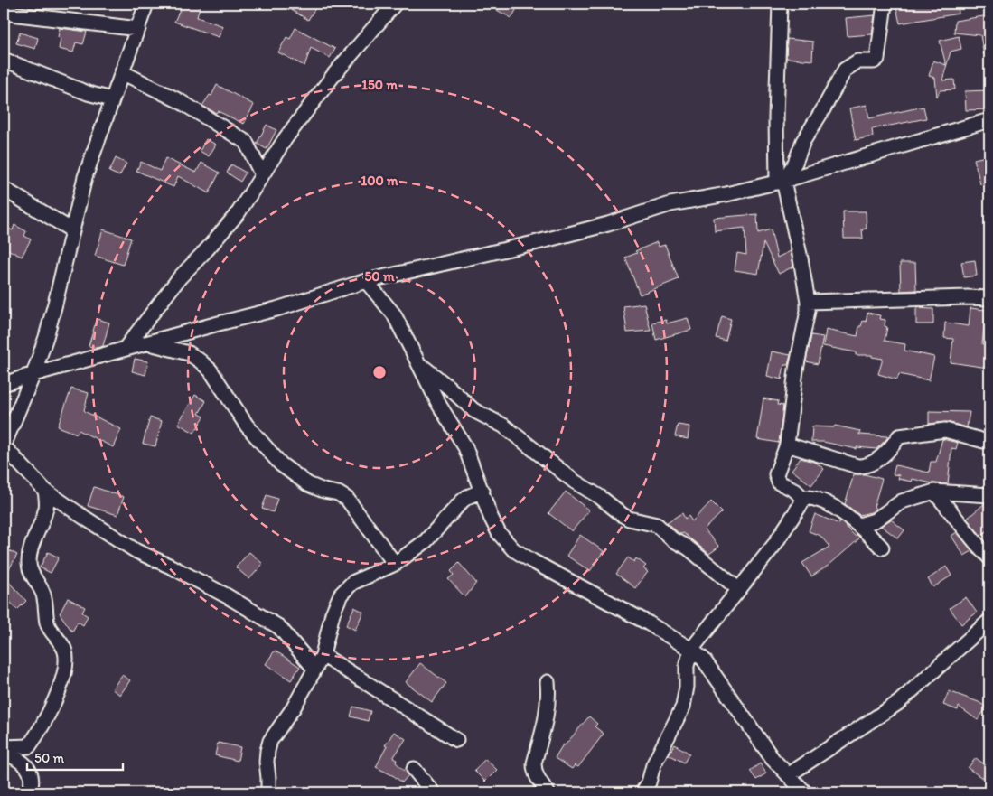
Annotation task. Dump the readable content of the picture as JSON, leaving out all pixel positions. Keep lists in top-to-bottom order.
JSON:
{
  "scale_bar": "50 m",
  "rings": ["150 m", "100 m", "50 m"]
}
